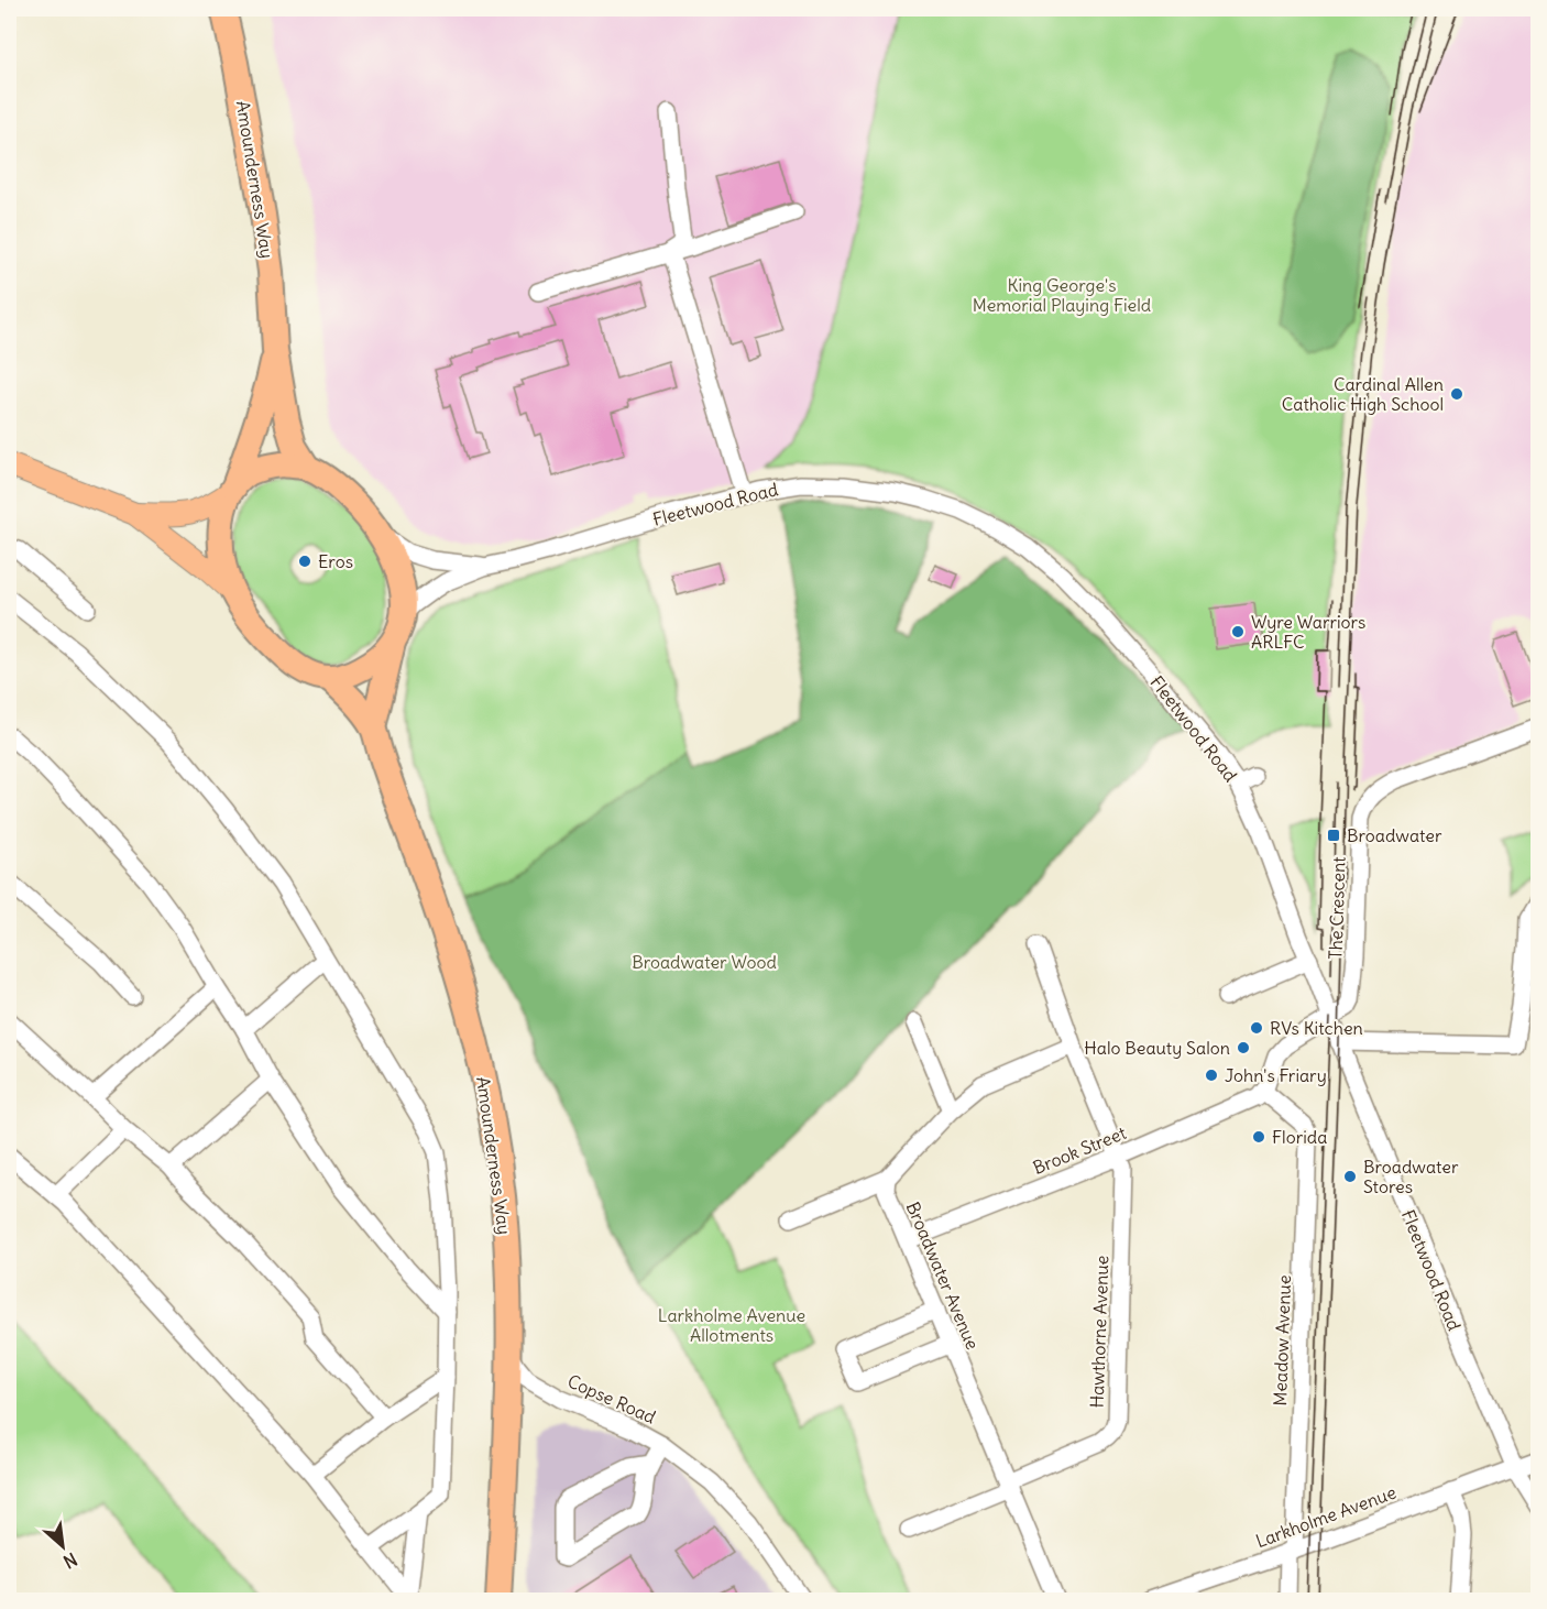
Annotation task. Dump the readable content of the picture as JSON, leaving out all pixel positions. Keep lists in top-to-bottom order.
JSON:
{
  "streets": {
    "highway": ["Amounderness Way"],
    "street": [
      "Fleetwood Road",
      "The Crescent",
      "Brook Street",
      "Broadwater Avenue",
      "Hawthorne Avenue",
      "Meadow Avenue",
      "Copse Road",
      "Larkholme Avenue"
    ]
  },
  "crossings": [
    ["Amounderness Way", "Fleetwood Road"],
    ["Amounderness Way", "Copse Road"],
    ["Fleetwood Road", "The Crescent"],
    ["Fleetwood Road", "Larkholme Avenue"],
    ["Brook Street", "Broadwater Avenue"],
    ["Brook Street", "Hawthorne Avenue"],
    ["Brook Street", "Meadow Avenue"],
    ["Broadwater Avenue", "Hawthorne Avenue"],
    ["Meadow Avenue", "Larkholme Avenue"]
  ],
  "parks": ["King George's Memorial Playing Field", "Broadwater Wood", "Larkholme Avenue Allotments"],
  "places": {
    "other": [
      "Cardinal Allen Catholic High School",
      "Eros",
      "Wyre Warriors ARLFC",
      "RVs Kitchen",
      "Halo Beauty Salon",
      "John's Friary",
      "Florida",
      "Broadwater Stores"
    ],
    "transit": ["Broadwater"]
  },
  "north": "bottom right"
}
